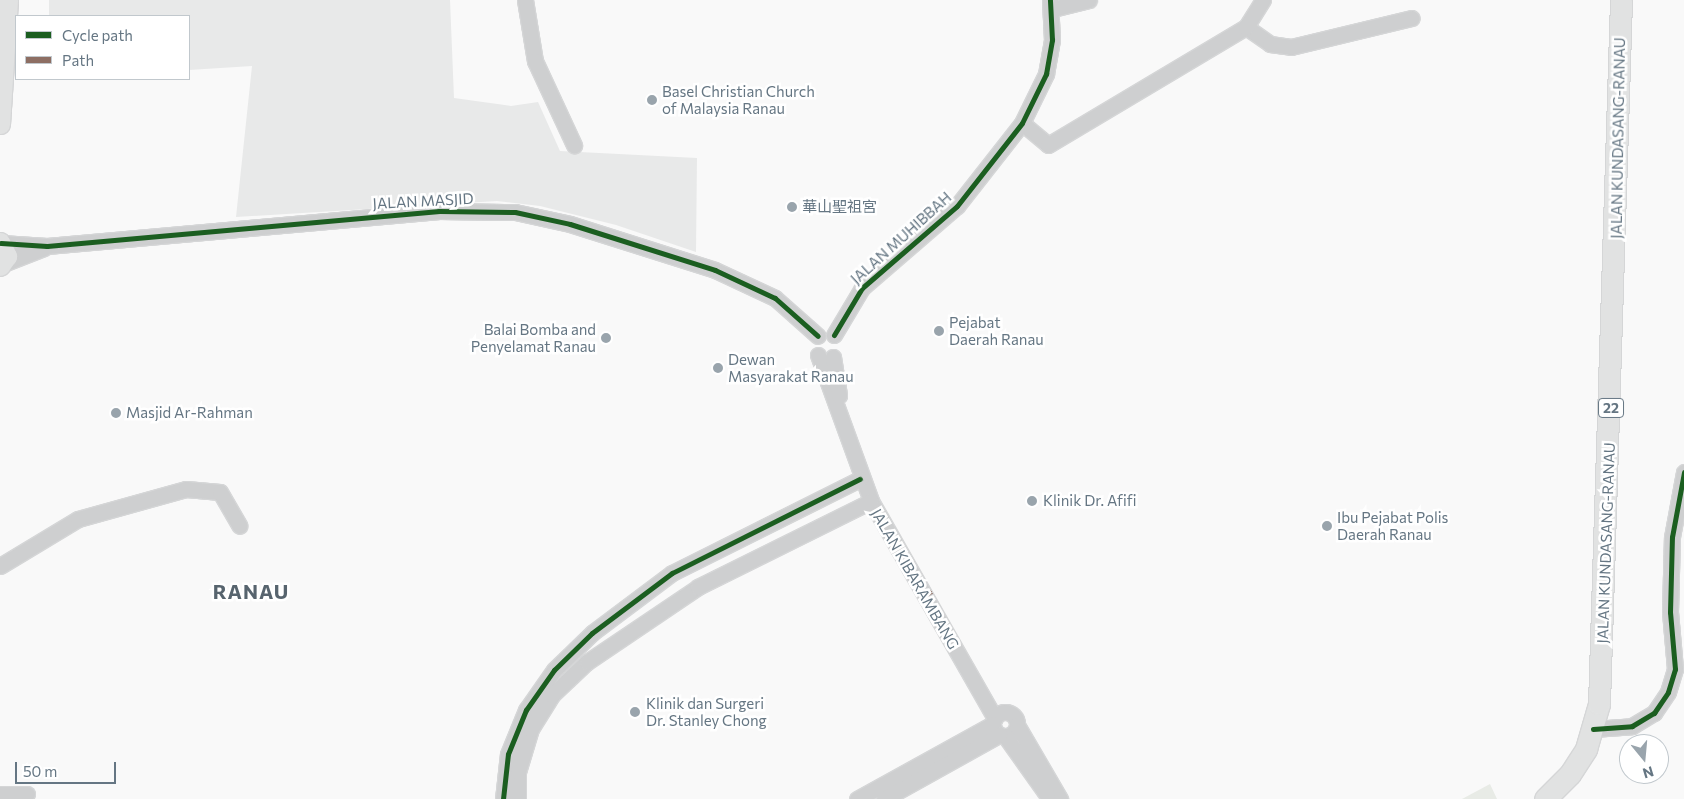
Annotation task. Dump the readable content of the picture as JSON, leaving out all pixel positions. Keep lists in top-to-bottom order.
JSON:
{
  "streets": {
    "highway": ["JALAN KUNDASANG-RANAU", "22"],
    "street": ["JALAN MASJID", "JALAN MUHIBBAH", "JALAN KIBARAMBANG"]
  },
  "districts": ["RANAU"],
  "places": [
    "Basel Christian Church of Malaysia Ranau",
    "華山聖祖宮",
    "Pejabat Daerah Ranau",
    "Balai Bomba and Penyelamat Ranau",
    "Dewan Masyarakat Ranau",
    "Masjid Ar-Rahman",
    "Klinik Dr. Afifi",
    "Ibu Pejabat Polis Daerah Ranau",
    "Klinik dan Surgeri Dr. Stanley Chong"
  ],
  "legend": ["Cycle path", "Path"],
  "scale_bar": "50 m",
  "north": "bottom"
}
